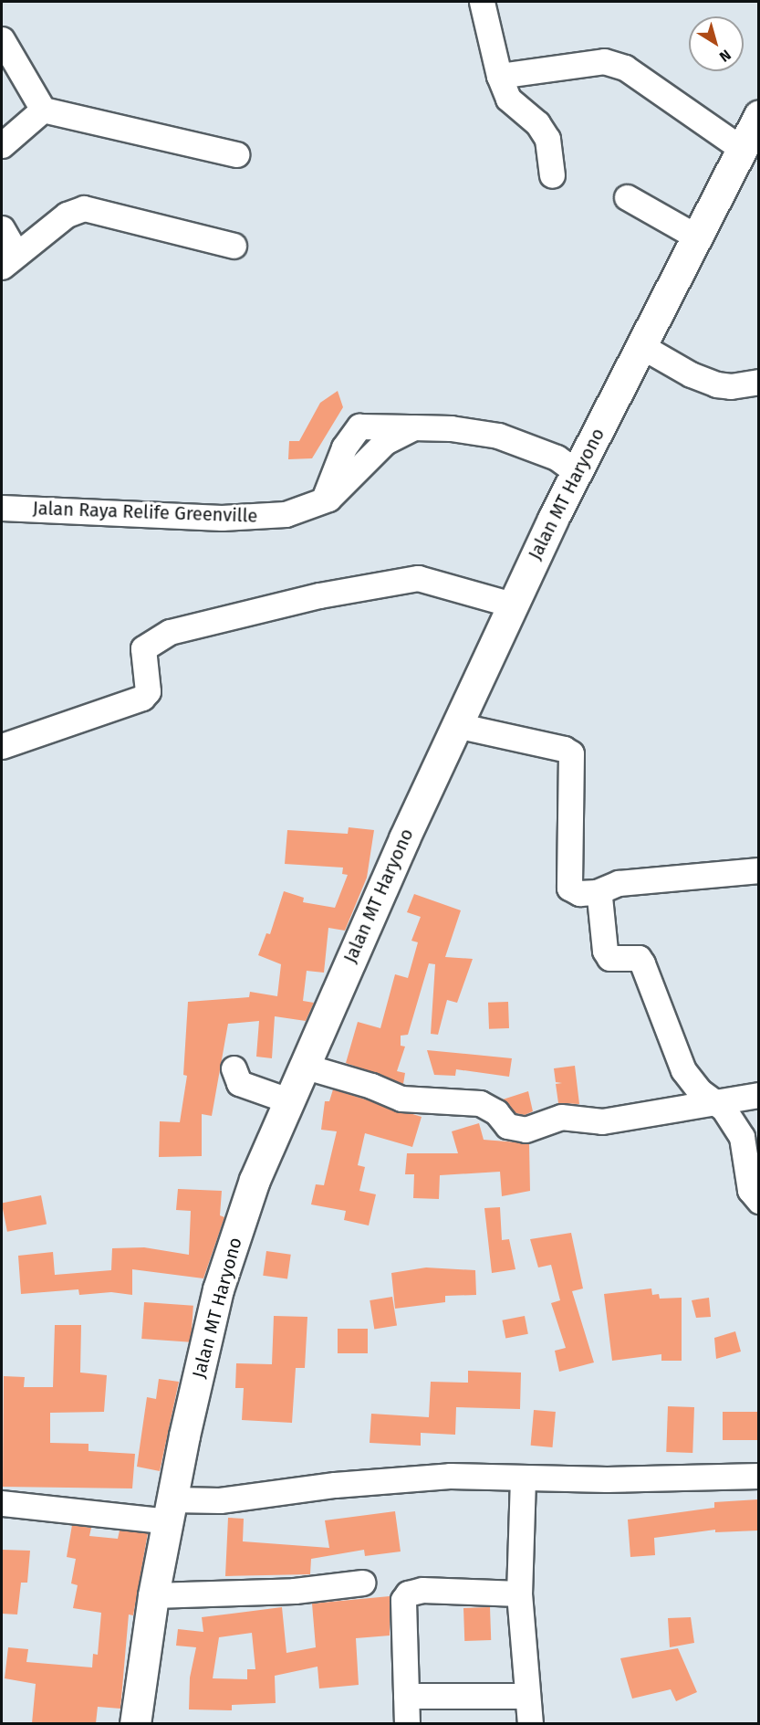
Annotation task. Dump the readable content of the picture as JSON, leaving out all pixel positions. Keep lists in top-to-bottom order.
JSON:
{
  "streets": {
    "main road": ["Jalan MT Haryono"],
    "street": ["Jalan Raya Relife Greenville"]
  },
  "crossings": [
    ["Jalan MT Haryono", "Jalan Raya Relife Greenville"]
  ],
  "north": "bottom right"
}
